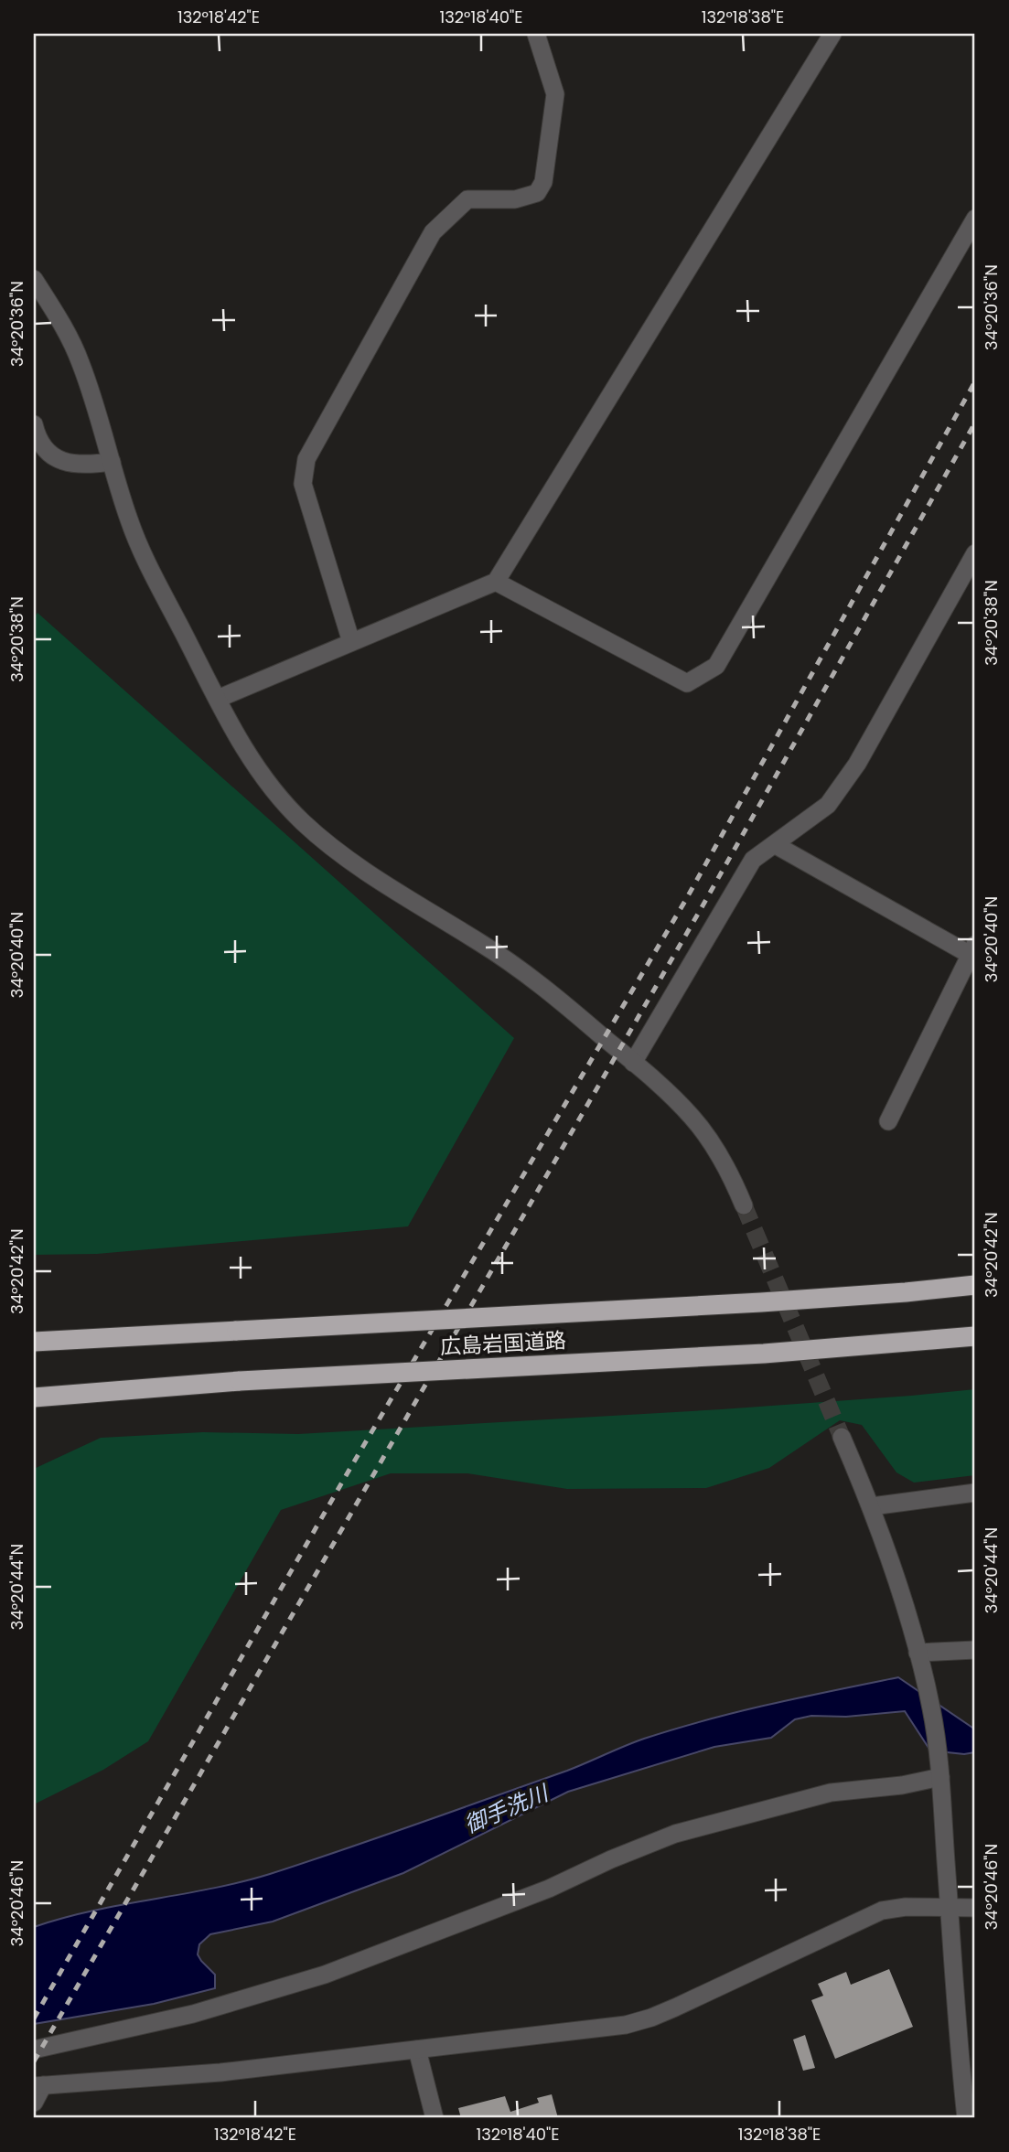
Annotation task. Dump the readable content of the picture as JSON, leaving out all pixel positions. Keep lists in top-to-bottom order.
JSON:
{
  "streets": {
    "highway": ["広島岩国道路"]
  },
  "water": ["御手洗川"],
  "coordinates": [
    "132°18'42\"E",
    "132°18'40\"E",
    "132°18'38\"E",
    "34°20'36\"N",
    "34°20'38\"N",
    "34°20'40\"N",
    "34°20'42\"N",
    "34°20'44\"N",
    "34°20'46\"N"
  ]
}
